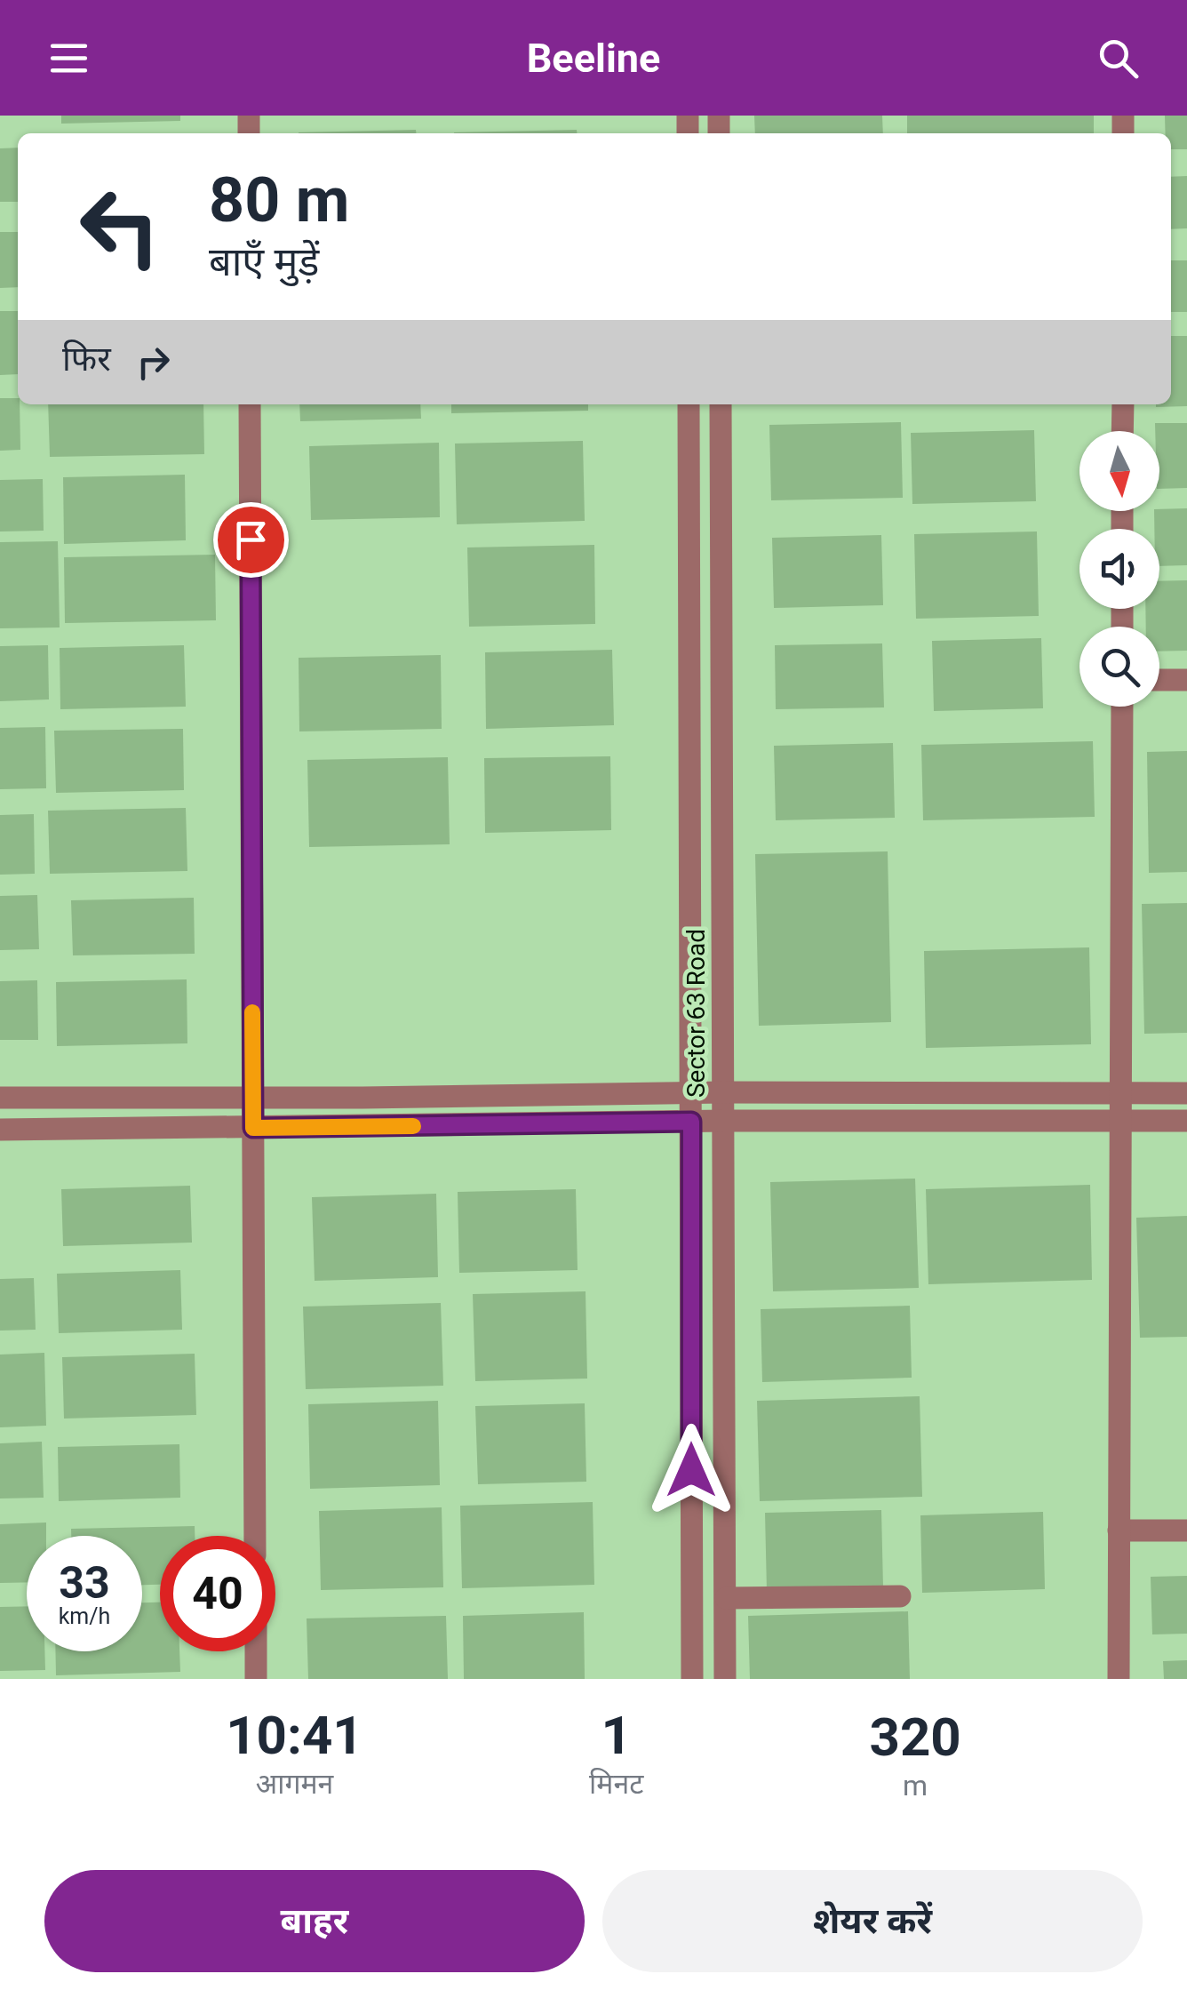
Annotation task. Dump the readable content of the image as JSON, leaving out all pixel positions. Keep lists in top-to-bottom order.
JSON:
{
  "streets": {
    "street": ["Sector 63 Road"]
  },
  "north": "bottom",
  "page": {
    "header": "Beeline",
    "turn": ["80 m", "बाएँ मुड़ें"],
    "then": "फिर",
    "speed": "33 km/h",
    "limit": "40",
    "eta": [
      "10:41",
      "आगमन",
      "1",
      "मिनट",
      "320",
      "m"
    ],
    "buttons": ["बाहर", "शेयर करें"]
  }
}
